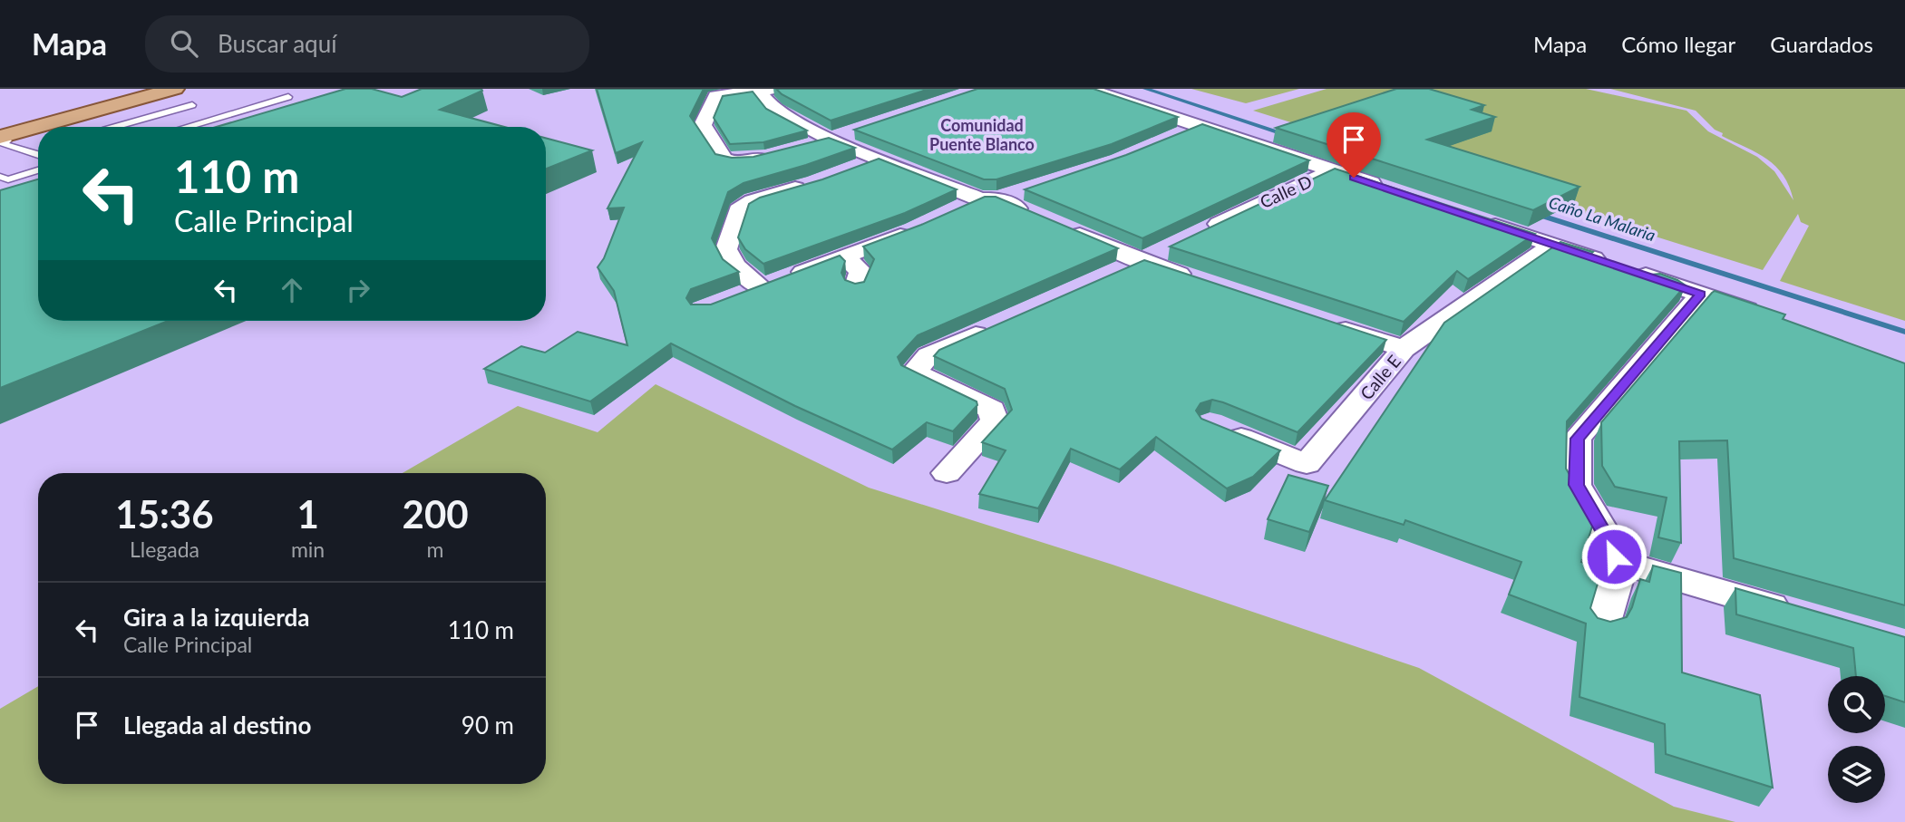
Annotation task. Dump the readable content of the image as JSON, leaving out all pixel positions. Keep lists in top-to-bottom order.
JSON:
{
  "streets": {
    "street": ["Calle D", "Calle E"]
  },
  "districts": ["Comunidad Puente Blanco"],
  "water": ["Caño La Malaria"],
  "page": {
    "header": "Mapa",
    "search": "Buscar aquí",
    "nav": ["Mapa", "Cómo llegar", "Guardados"],
    "turn": ["110 m", "Calle Principal"],
    "eta": [
      "15:36",
      "Llegada",
      "1",
      "min",
      "200",
      "m"
    ],
    "list": [
      {
        "name": "Gira a la izquierda",
        "note": "Calle Principal",
        "value": "110 m"
      },
      {
        "name": "Llegada al destino",
        "value": "90 m"
      }
    ]
  }
}
